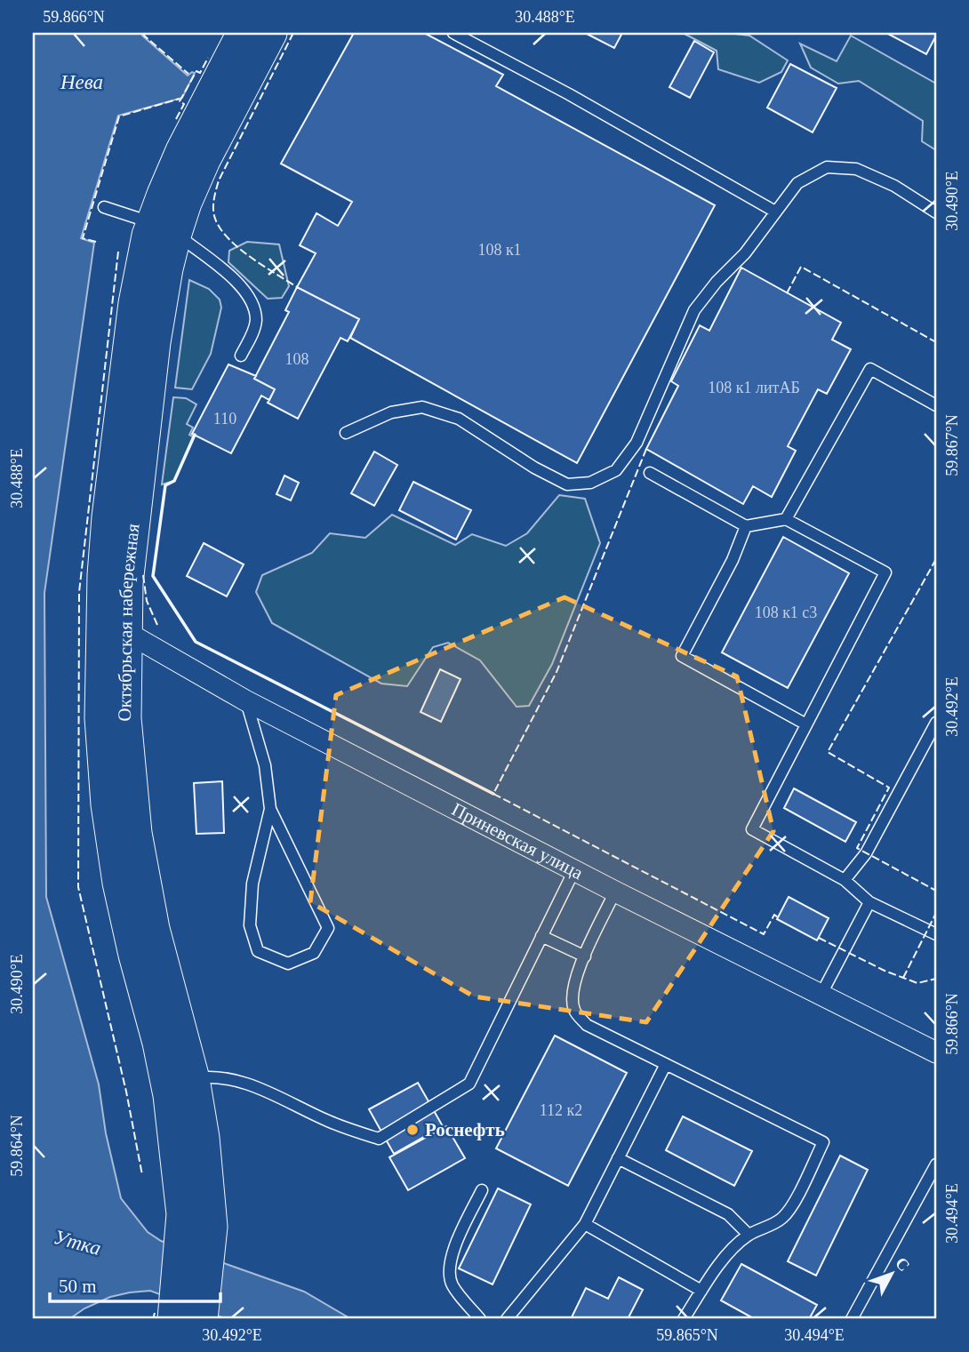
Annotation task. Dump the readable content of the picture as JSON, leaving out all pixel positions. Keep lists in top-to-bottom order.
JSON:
{
  "streets": {
    "main road": ["Октябрьская набережная"],
    "street": ["Приневская улица"]
  },
  "crossings": [
    ["Октябрьская набережная", "Приневская улица"]
  ],
  "water": ["Нева", "Утка"],
  "places": ["Роснефть"],
  "house_numbers": [
    "108 к1",
    "108",
    "108 к1 литАБ",
    "110",
    "108 к1 с3",
    "112 к2"
  ],
  "scale_bar": "50 m",
  "north": "top right",
  "coordinates": [
    "59.866°N",
    "30.488°E",
    "30.490°E",
    "59.867°N",
    "30.492°E",
    "59.864°N",
    "30.494°E",
    "59.865°N"
  ]
}
